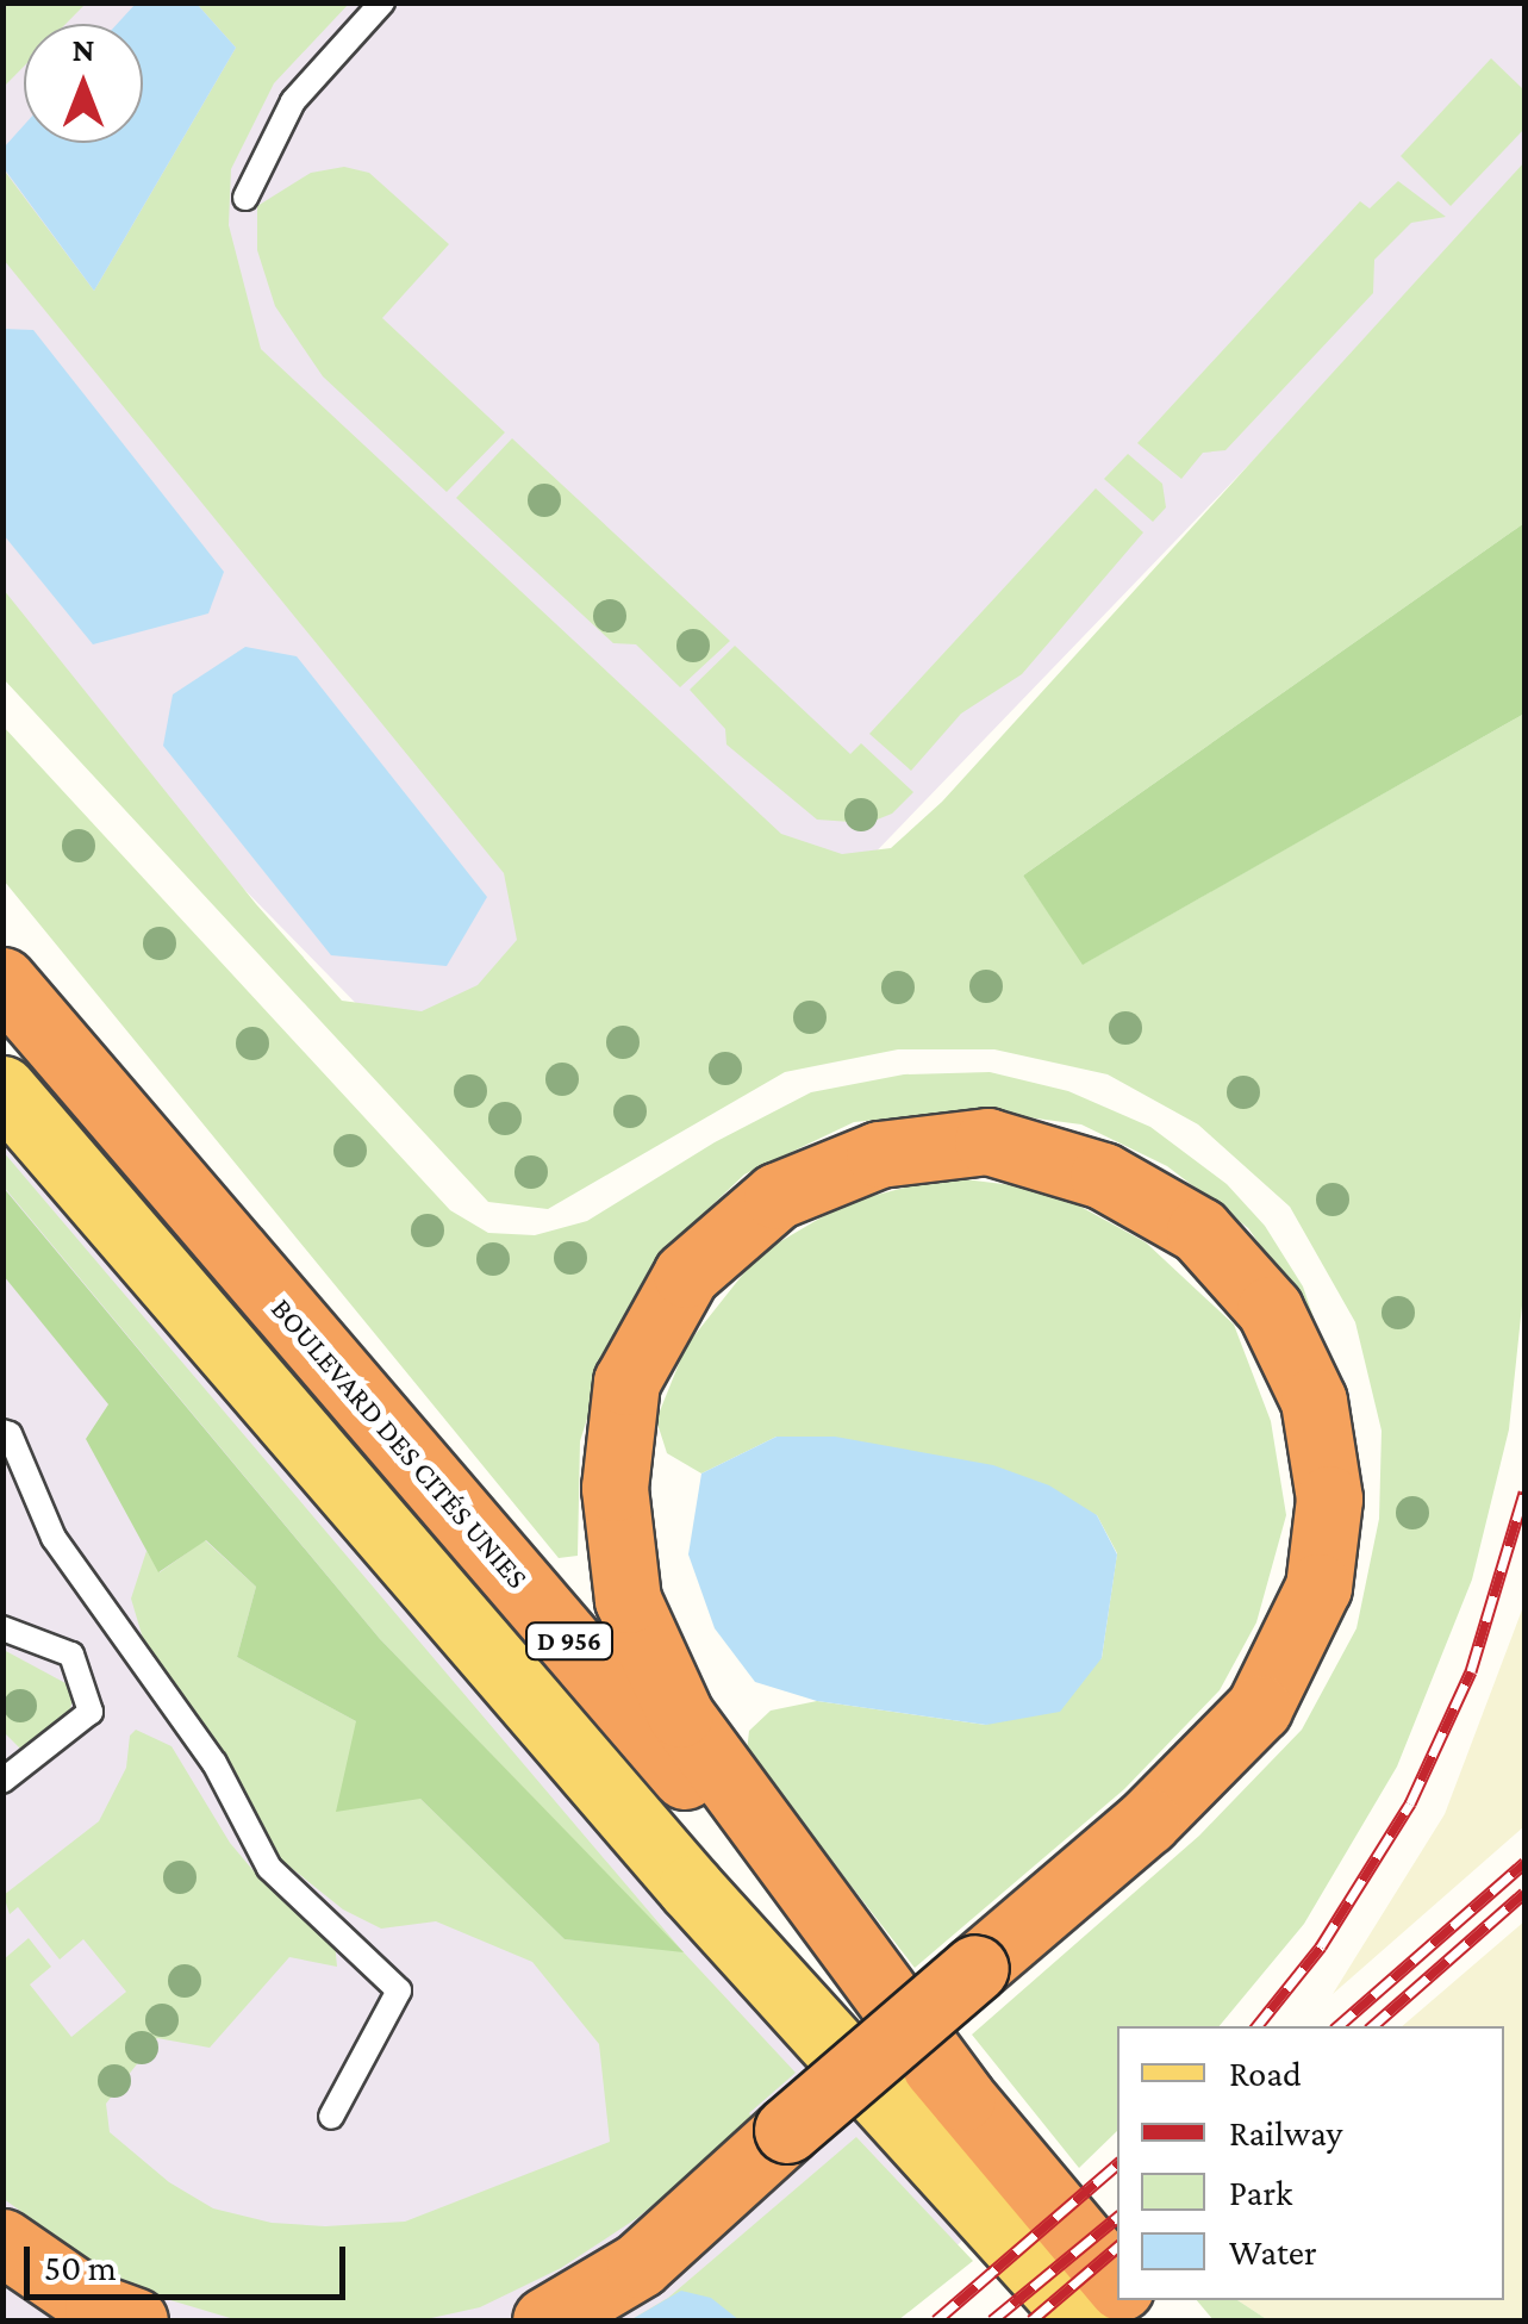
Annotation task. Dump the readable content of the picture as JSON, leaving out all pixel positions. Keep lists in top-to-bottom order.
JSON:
{
  "streets": {
    "highway": ["BOULEVARD DES CITÉS UNIES", "D 956"]
  },
  "legend": [
    "Road",
    "Railway",
    "Park",
    "Water"
  ],
  "scale_bar": "50 m",
  "north": "top"
}
